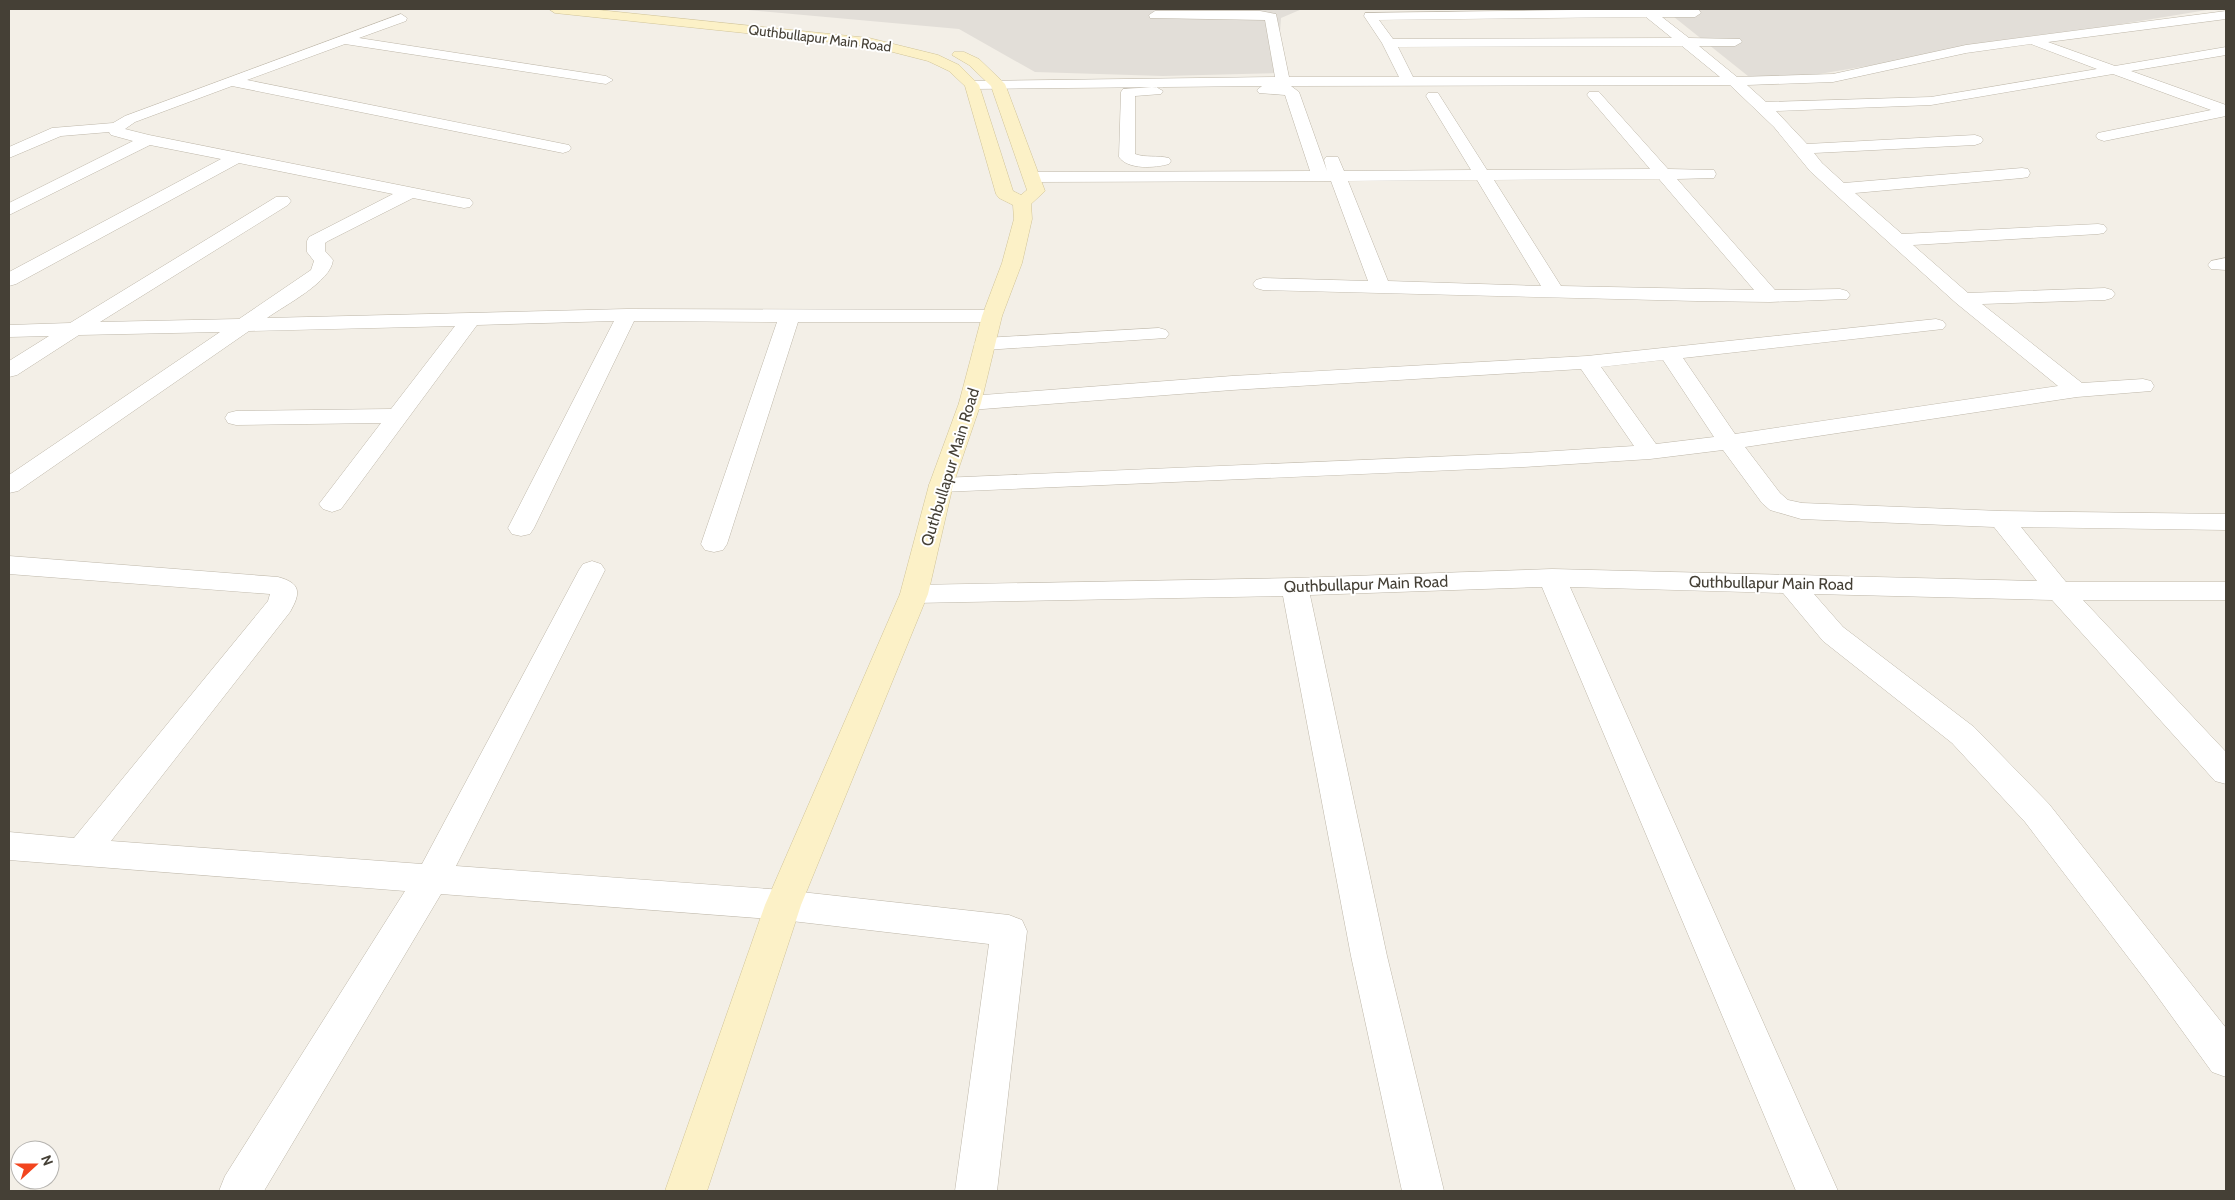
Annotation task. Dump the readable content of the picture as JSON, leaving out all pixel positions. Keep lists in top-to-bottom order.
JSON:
{
  "streets": {
    "main road": ["Quthbullapur Main Road"]
  },
  "north": "right"
}
